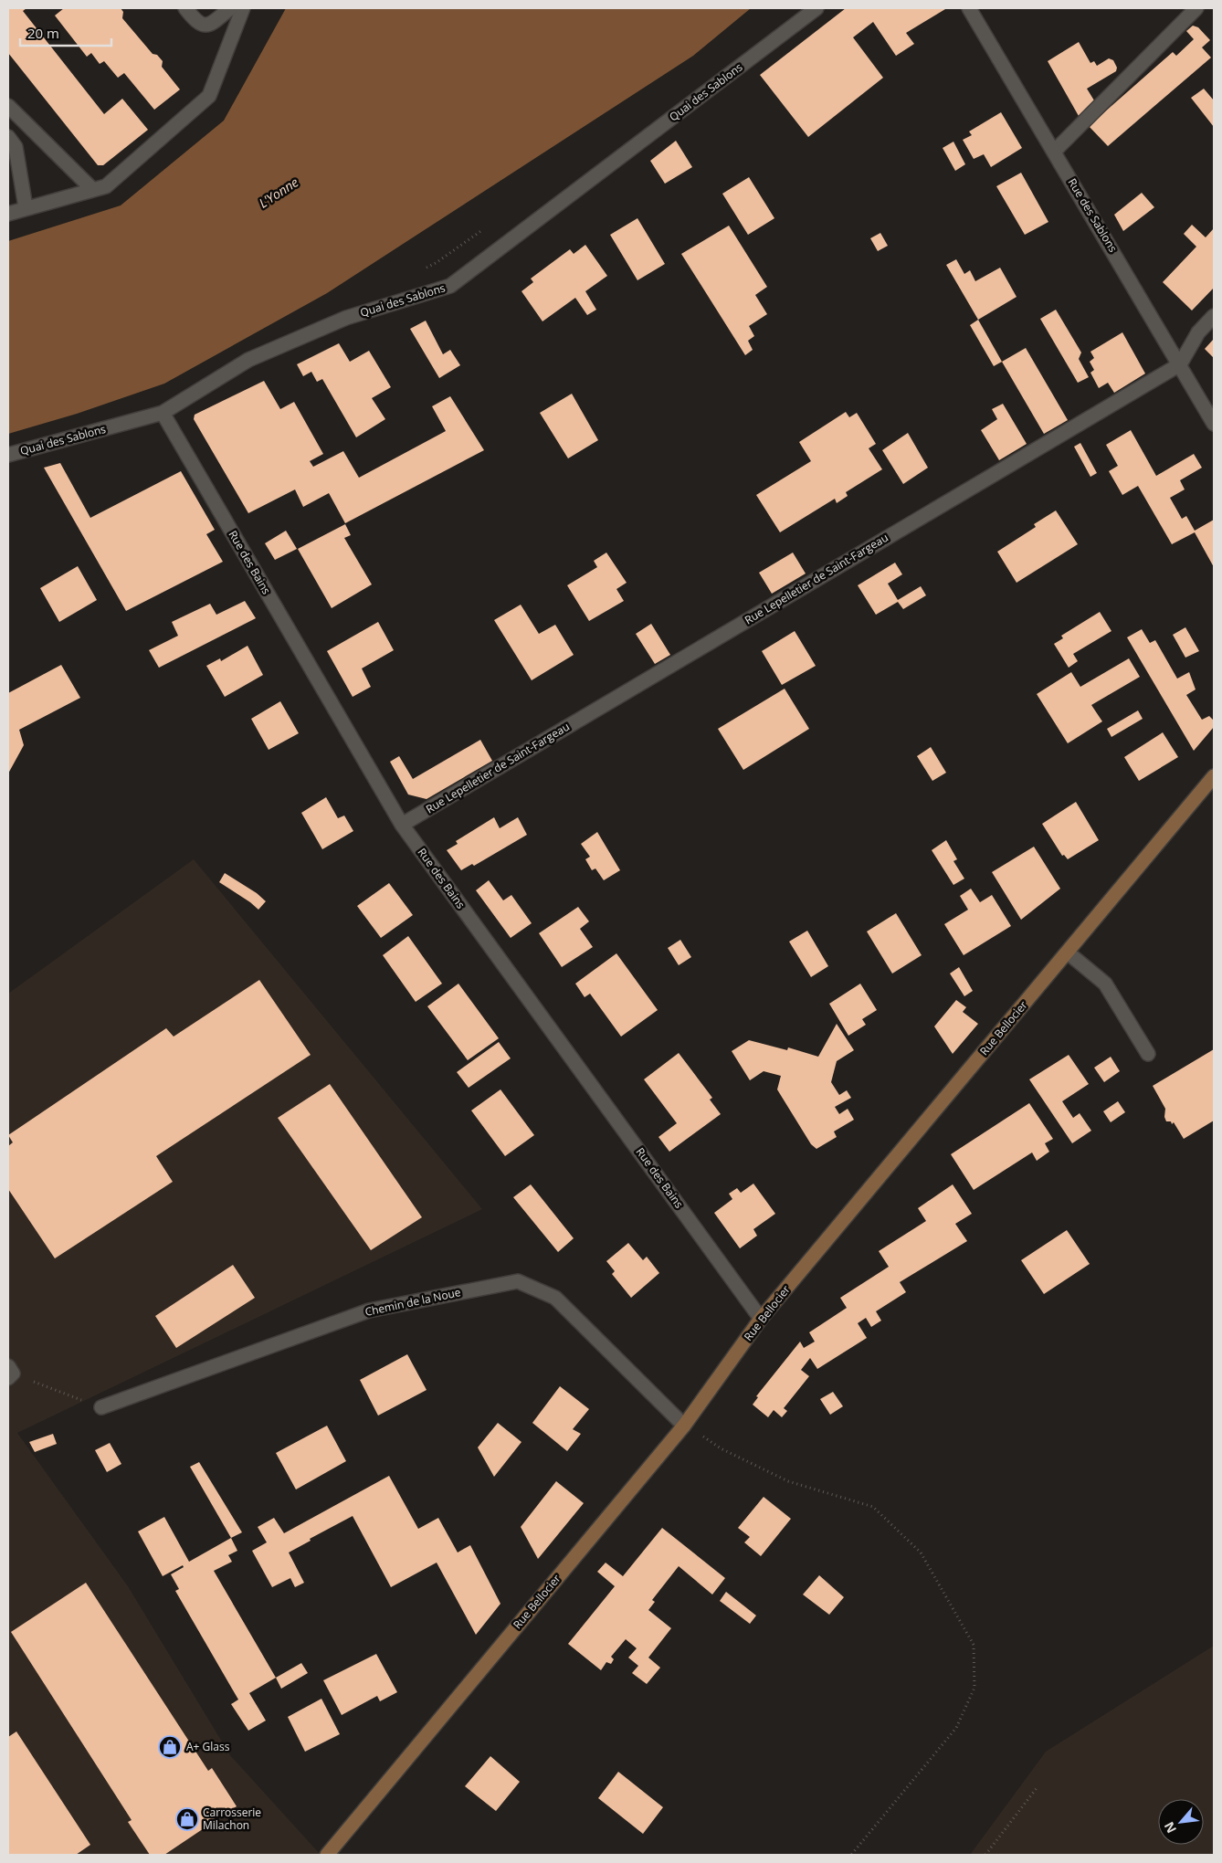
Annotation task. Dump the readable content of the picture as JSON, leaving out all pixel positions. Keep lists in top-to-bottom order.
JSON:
{
  "streets": {
    "street": [
      "Quai des Sablons",
      "Rue des Sablons",
      "Rue des Bains",
      "Rue Lepelletier de Saint-Fargeau",
      "Rue Bellocier",
      "Chemin de la Noue"
    ]
  },
  "crossings": [
    ["Quai des Sablons", "Rue des Bains"],
    ["Rue des Sablons", "Rue Lepelletier de Saint-Fargeau"],
    ["Rue des Bains", "Rue Lepelletier de Saint-Fargeau"],
    ["Rue des Bains", "Rue Bellocier"],
    ["Rue Bellocier", "Chemin de la Noue"]
  ],
  "water": ["L'Yonne"],
  "places": {
    "shop": ["A+ Glass", "Carrosserie Milachon"]
  },
  "scale_bar": "20 m",
  "north": "bottom left"
}
